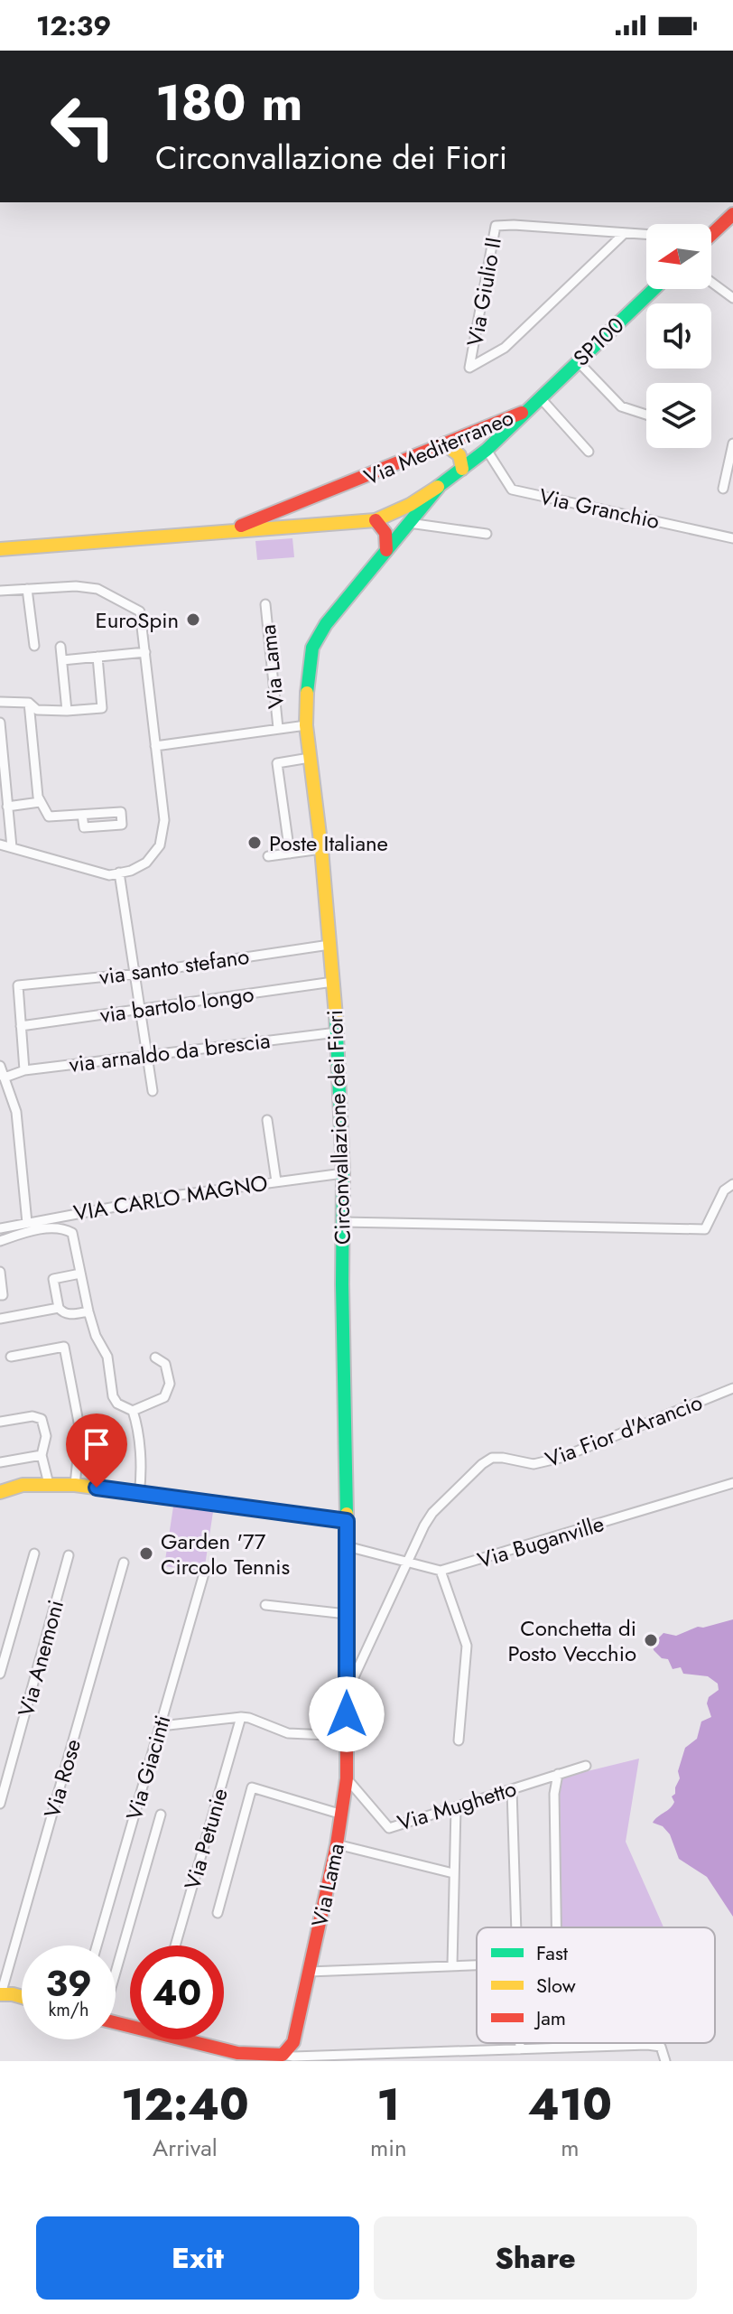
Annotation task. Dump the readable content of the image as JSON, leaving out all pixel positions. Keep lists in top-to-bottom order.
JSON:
{
  "streets": {
    "street": [
      "Via Giulio II",
      "SP100",
      "Via Mediterraneo",
      "Via Granchio",
      "Via Lama",
      "via santo stefano",
      "via bartolo longo",
      "via arnaldo da brescia",
      "Circonvallazione dei Fiori",
      "VIA CARLO MAGNO",
      "Via Fior d'Arancio",
      "Via Buganville",
      "Via Anemoni",
      "Via Giacinti",
      "Via Rose",
      "Via Mughetto",
      "Via Petunie"
    ]
  },
  "crossings": [
    ["SP100", "Via Mediterraneo"],
    ["Via Mediterraneo", "Via Granchio"],
    ["Via Mediterraneo", "Circonvallazione dei Fiori"],
    ["Via Lama", "Circonvallazione dei Fiori"],
    ["Via Lama", "Via Fior d'Arancio"],
    ["Via Lama", "Via Mughetto"],
    ["via santo stefano", "via bartolo longo"],
    ["via santo stefano", "Circonvallazione dei Fiori"],
    ["via bartolo longo", "Circonvallazione dei Fiori"],
    ["via arnaldo da brescia", "Circonvallazione dei Fiori"],
    ["Circonvallazione dei Fiori", "VIA CARLO MAGNO"]
  ],
  "places": [
    "EuroSpin",
    "Poste Italiane",
    "Garden '77 Circolo Tennis",
    "Conchetta di Posto Vecchio"
  ],
  "legend": ["Fast", "Slow", "Jam"],
  "north": "left",
  "page": {
    "status": "12:39",
    "turn": ["180 m", "Circonvallazione dei Fiori"],
    "speed": "39 km/h",
    "limit": "40",
    "eta": [
      "12:40",
      "Arrival",
      "1",
      "min",
      "410",
      "m"
    ],
    "buttons": ["Exit", "Share"]
  }
}
